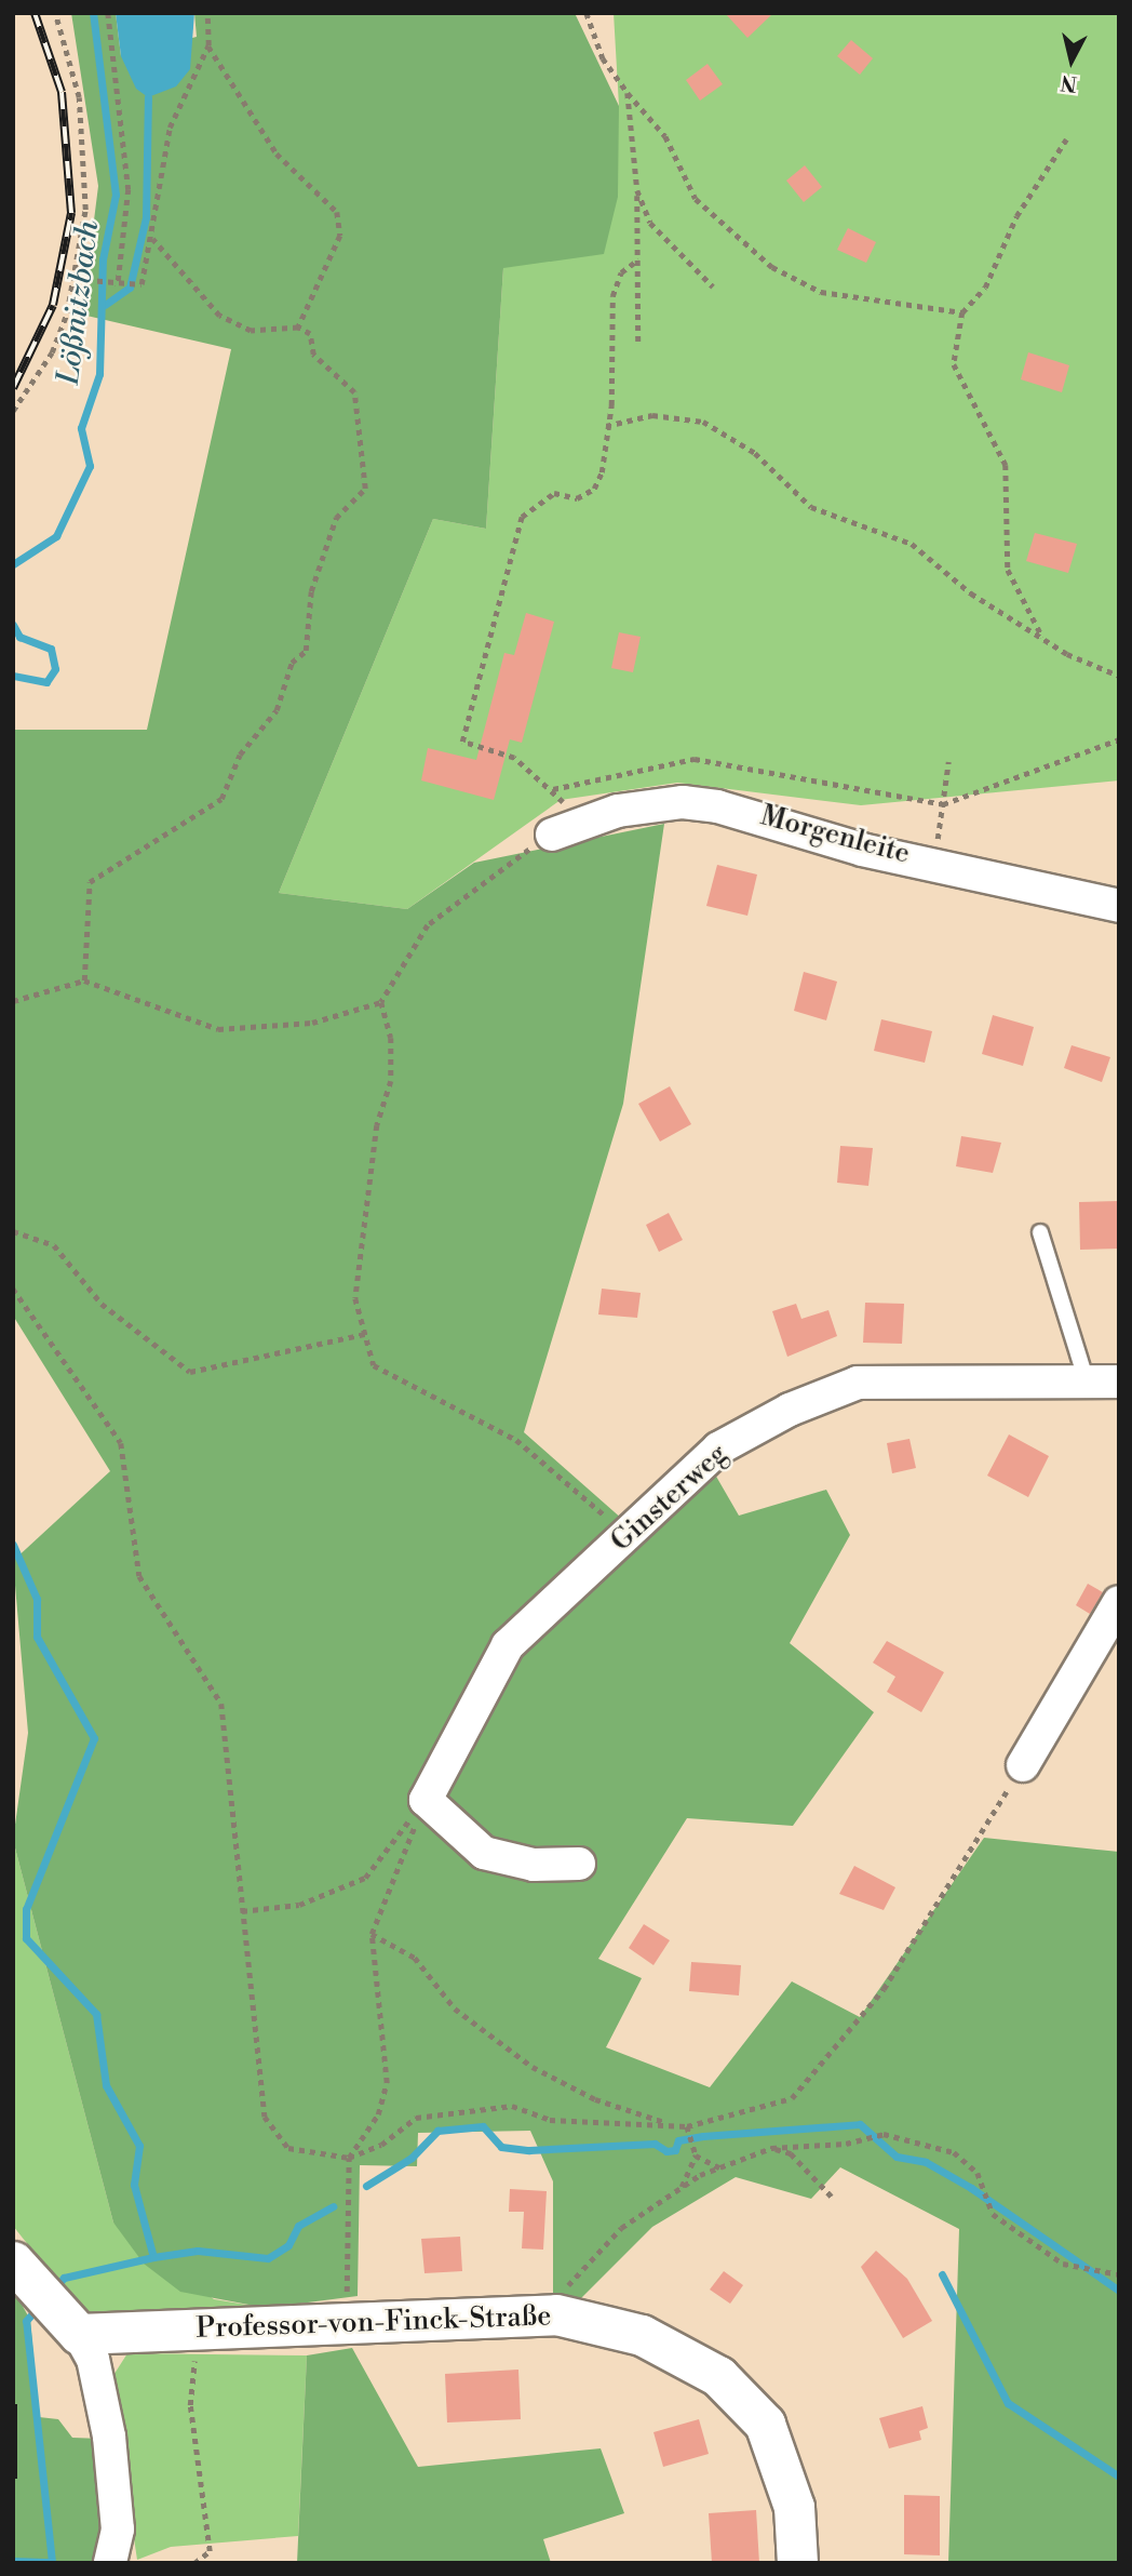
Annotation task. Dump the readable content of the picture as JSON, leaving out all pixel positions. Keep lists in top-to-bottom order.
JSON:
{
  "streets": {
    "street": ["Morgenleite", "Ginsterweg", "Professor-von-Finck-Straße"]
  },
  "water": ["Lößnitzbach"],
  "north": "bottom"
}
